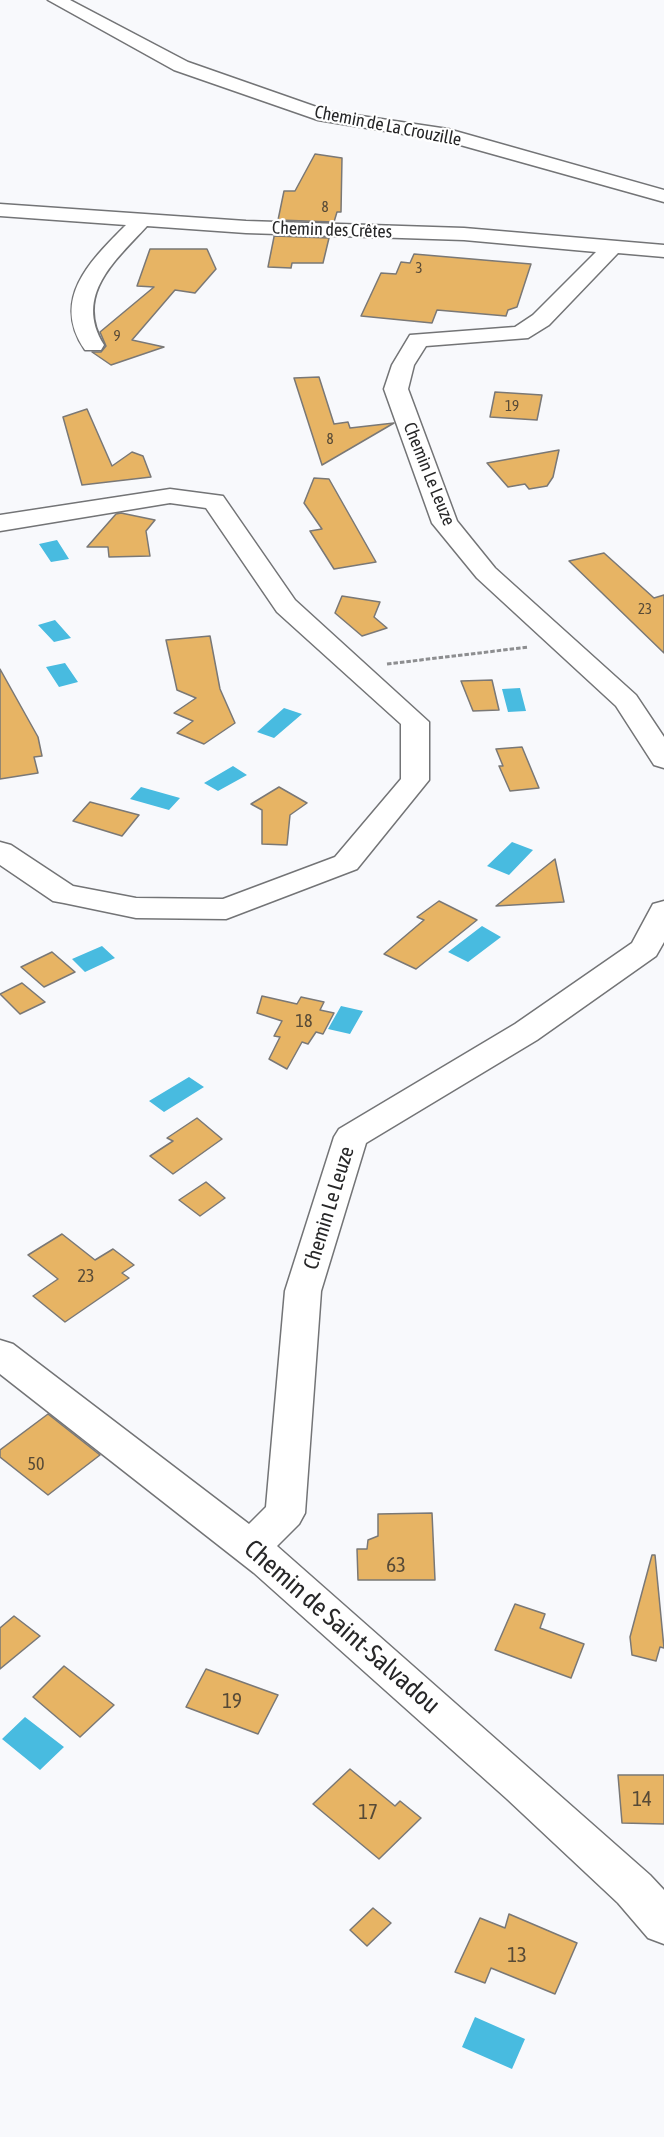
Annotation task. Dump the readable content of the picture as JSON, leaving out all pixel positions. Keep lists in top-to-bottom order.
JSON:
{
  "streets": {
    "street": [
      "Chemin de La Crouzille",
      "Chemin des Crêtes",
      "Chemin Le Leuze",
      "Chemin de Saint-Salvadou"
    ]
  },
  "crossings": [
    ["Chemin des Crêtes", "Chemin Le Leuze"],
    ["Chemin Le Leuze", "Chemin de Saint-Salvadou"]
  ],
  "house_numbers": [
    "8",
    "3",
    "9",
    "19",
    "8",
    "23",
    "18",
    "23",
    "50",
    "63",
    "19",
    "14",
    "17",
    "13"
  ]
}
